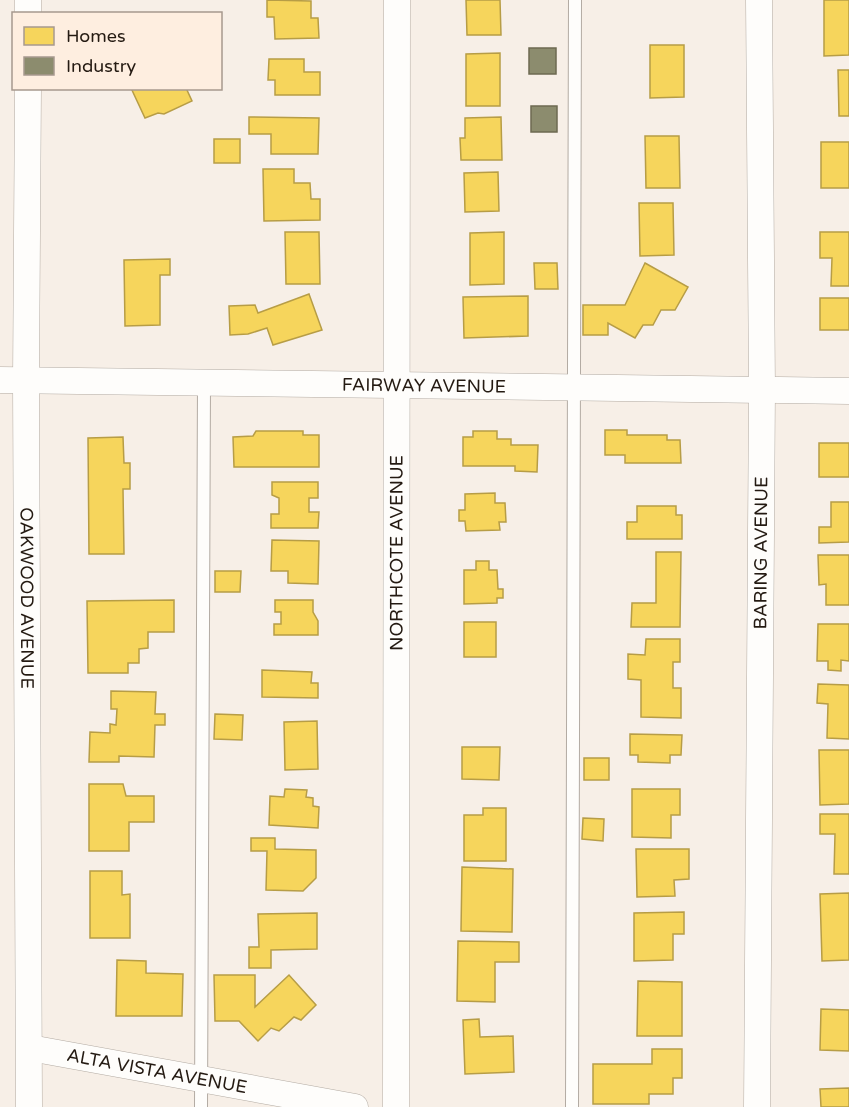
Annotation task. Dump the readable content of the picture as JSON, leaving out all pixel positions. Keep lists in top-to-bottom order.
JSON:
{
  "streets": {
    "street": [
      "FAIRWAY AVENUE",
      "BARING AVENUE",
      "NORTHCOTE AVENUE",
      "OAKWOOD AVENUE",
      "ALTA VISTA AVENUE"
    ]
  },
  "crossings": [
    ["FAIRWAY AVENUE", "BARING AVENUE"],
    ["FAIRWAY AVENUE", "NORTHCOTE AVENUE"],
    ["FAIRWAY AVENUE", "OAKWOOD AVENUE"],
    ["OAKWOOD AVENUE", "ALTA VISTA AVENUE"]
  ],
  "legend": ["Homes", "Industry"]
}
